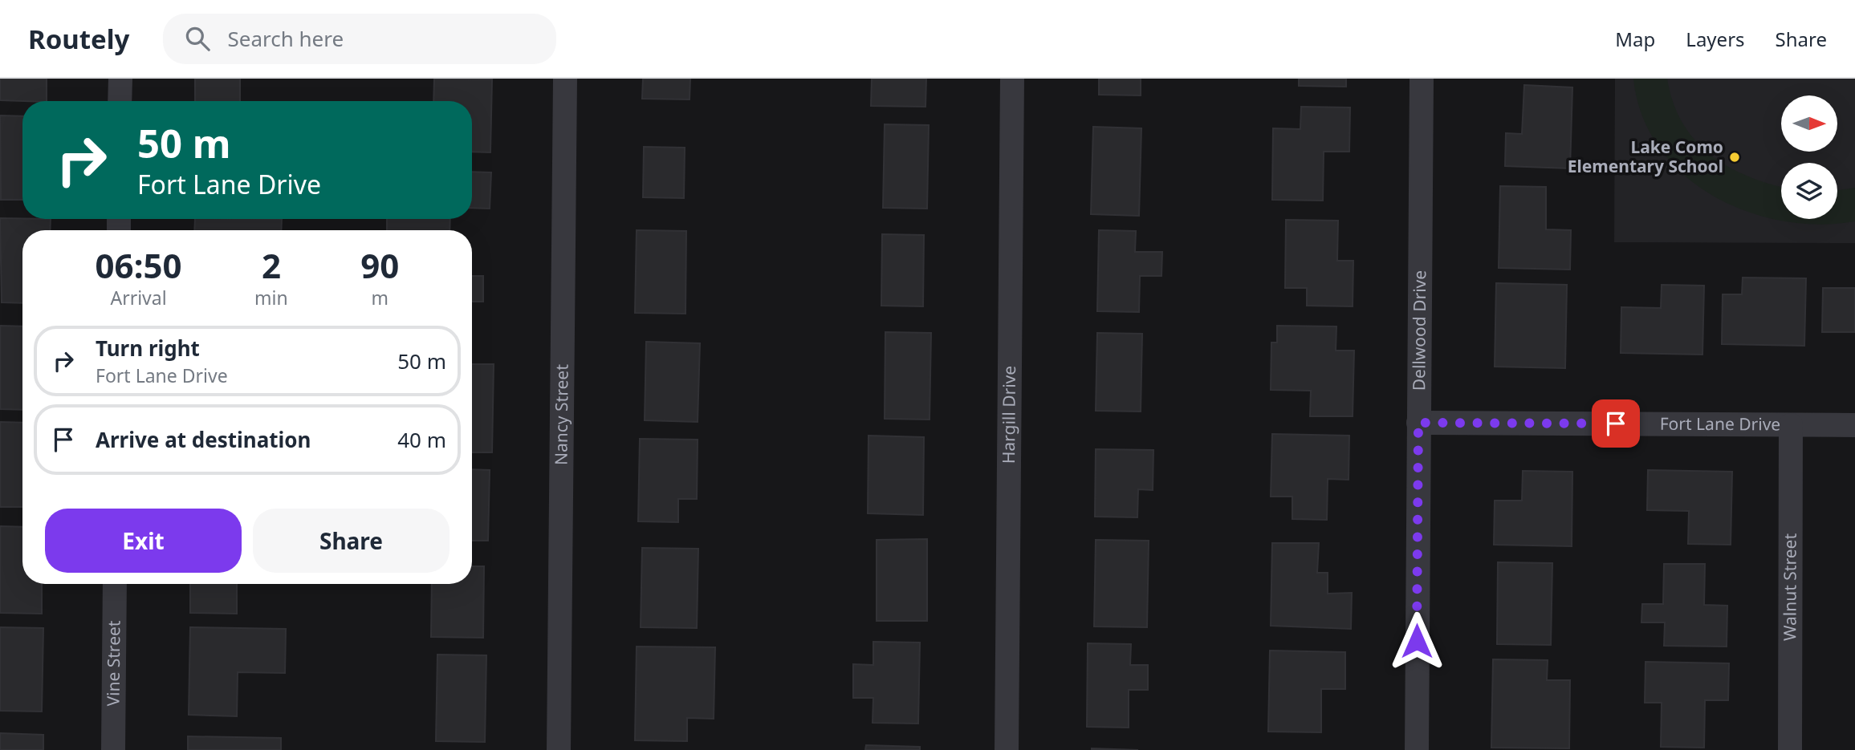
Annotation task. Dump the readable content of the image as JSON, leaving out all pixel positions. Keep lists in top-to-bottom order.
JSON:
{
  "streets": {
    "street": [
      "Dellwood Drive",
      "Nancy Street",
      "Hargill Drive",
      "Fort Lane Drive",
      "Walnut Street",
      "Vine Street"
    ]
  },
  "crossings": [
    ["Dellwood Drive", "Fort Lane Drive"],
    ["Fort Lane Drive", "Walnut Street"]
  ],
  "places": ["Lake Como Elementary School"],
  "north": "right",
  "page": {
    "header": "Routely",
    "search": "Search here",
    "nav": ["Map", "Layers", "Share"],
    "turn": ["50 m", "Fort Lane Drive"],
    "eta": [
      "06:50",
      "Arrival",
      "2",
      "min",
      "90",
      "m"
    ],
    "list": [
      {
        "name": "Turn right",
        "note": "Fort Lane Drive",
        "value": "50 m"
      },
      {
        "name": "Arrive at destination",
        "value": "40 m"
      }
    ],
    "buttons": ["Exit", "Share"]
  }
}
